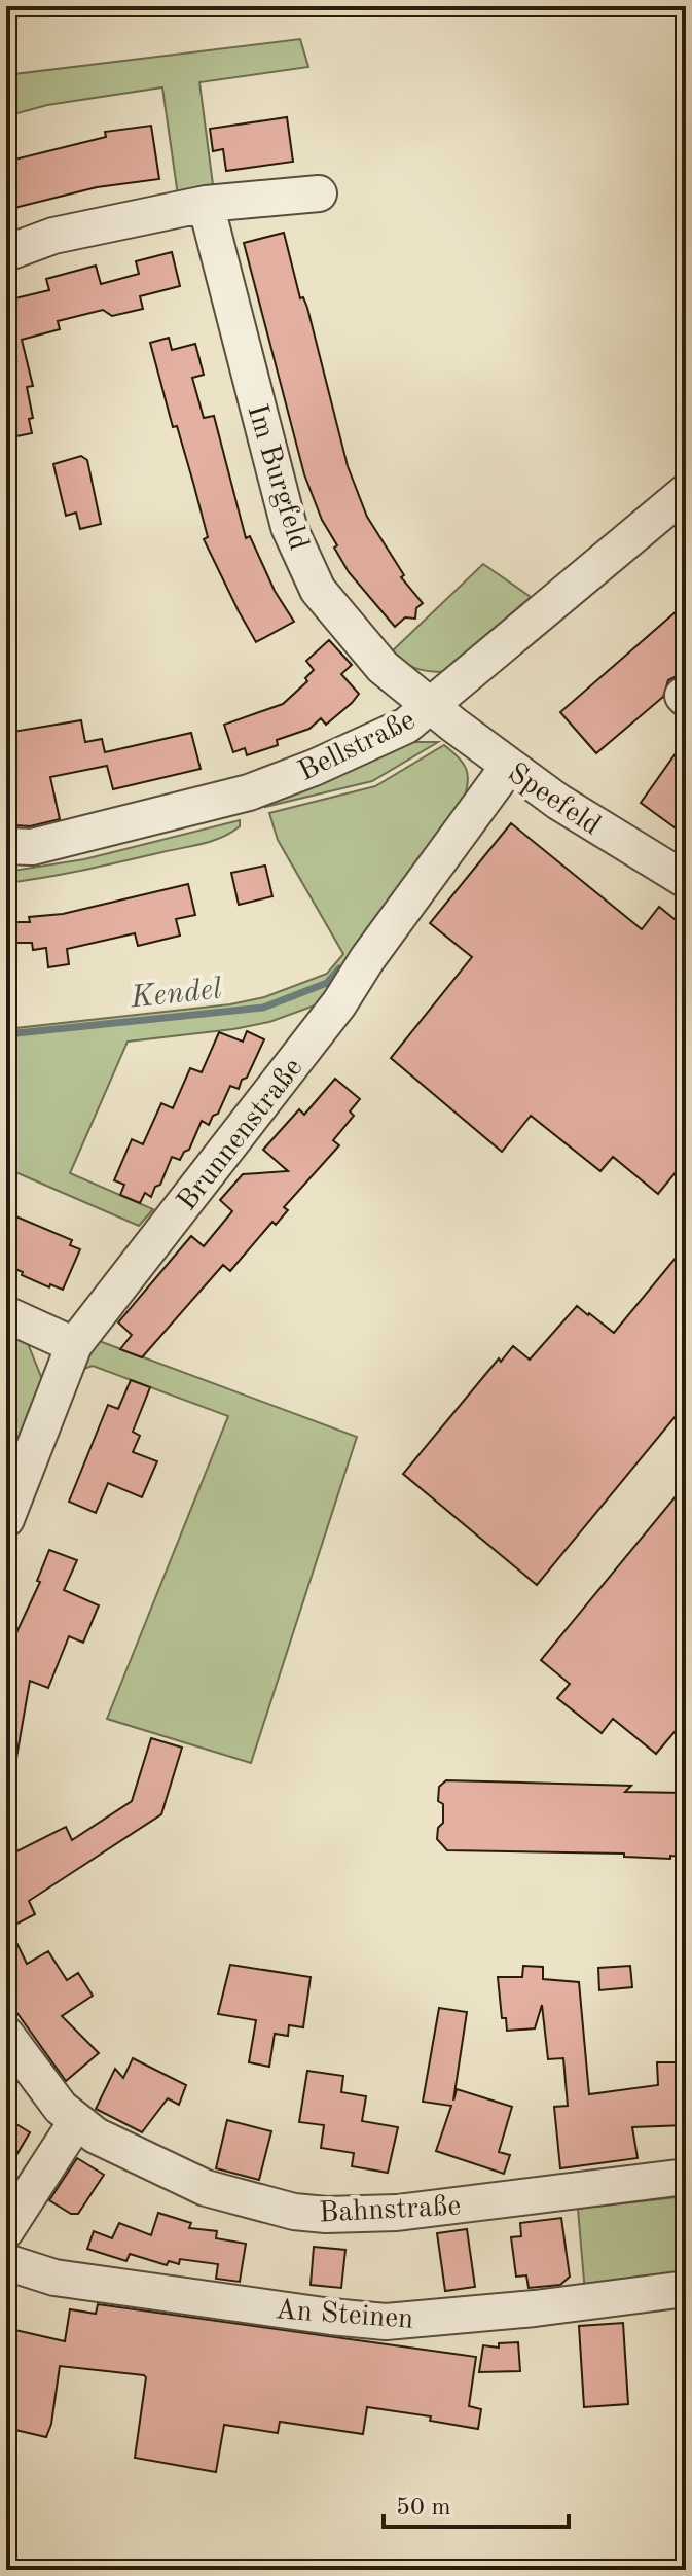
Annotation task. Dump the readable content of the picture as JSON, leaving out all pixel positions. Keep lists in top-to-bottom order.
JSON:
{
  "streets": {
    "street": [
      "Im Burgfeld",
      "Bellstraße",
      "Speefeld",
      "Brunnenstraße",
      "Bahnstraße",
      "An Steinen"
    ]
  },
  "crossings": [
    ["Im Burgfeld", "Bellstraße"],
    ["Im Burgfeld", "Speefeld"],
    ["Bellstraße", "Speefeld"],
    ["Speefeld", "Brunnenstraße"]
  ],
  "water": ["Kendel"],
  "scale_bar": "50 m"
}
